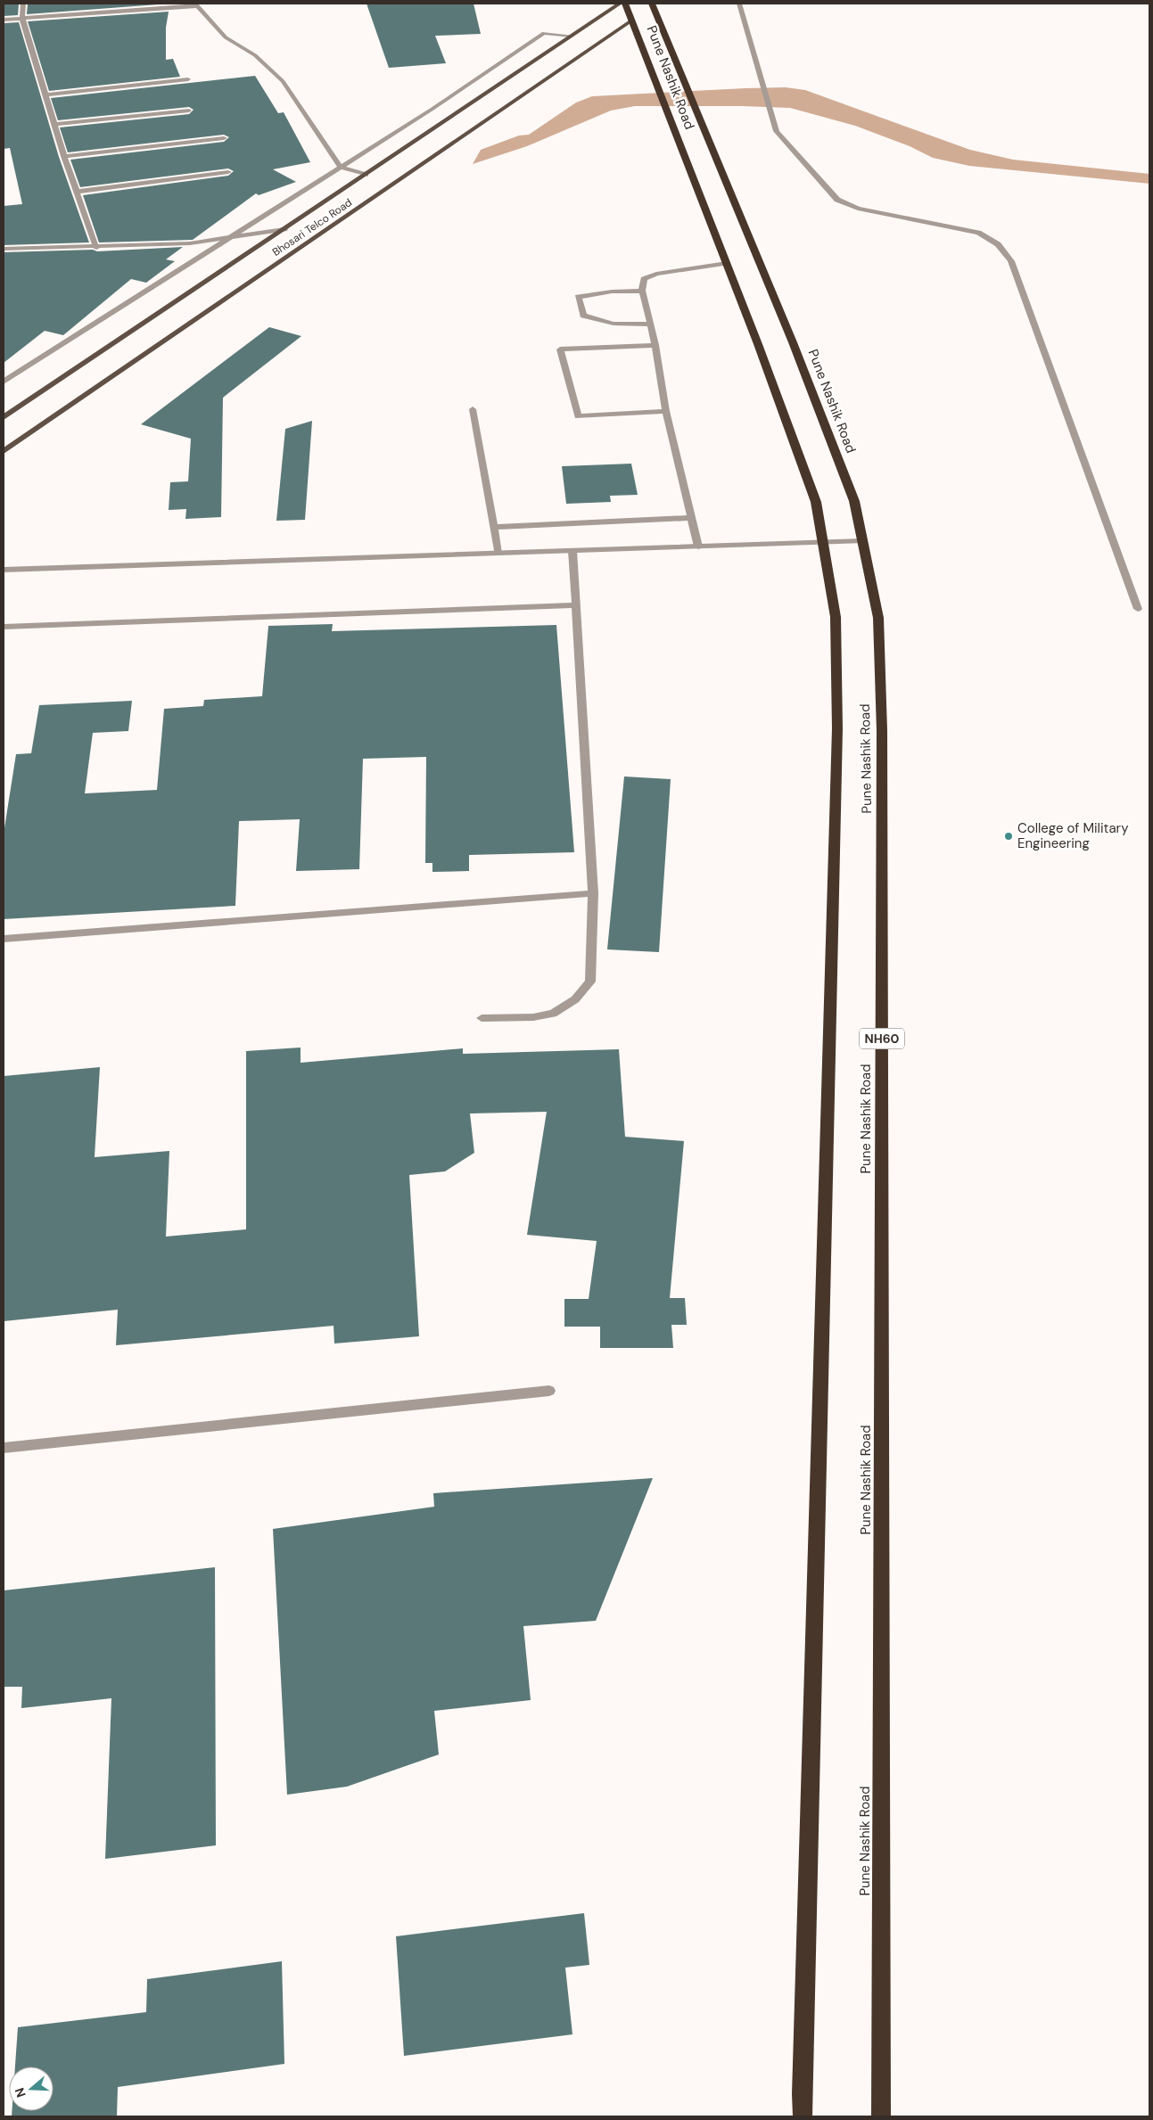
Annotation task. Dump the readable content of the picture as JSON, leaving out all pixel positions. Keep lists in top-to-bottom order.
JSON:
{
  "streets": {
    "highway": ["Pune Nashik Road", "NH60"],
    "main road": ["Bhosari Telco Road"]
  },
  "crossings": [
    ["Pune Nashik Road", "Bhosari Telco Road"]
  ],
  "places": ["College of Military Engineering"],
  "north": "left"
}
